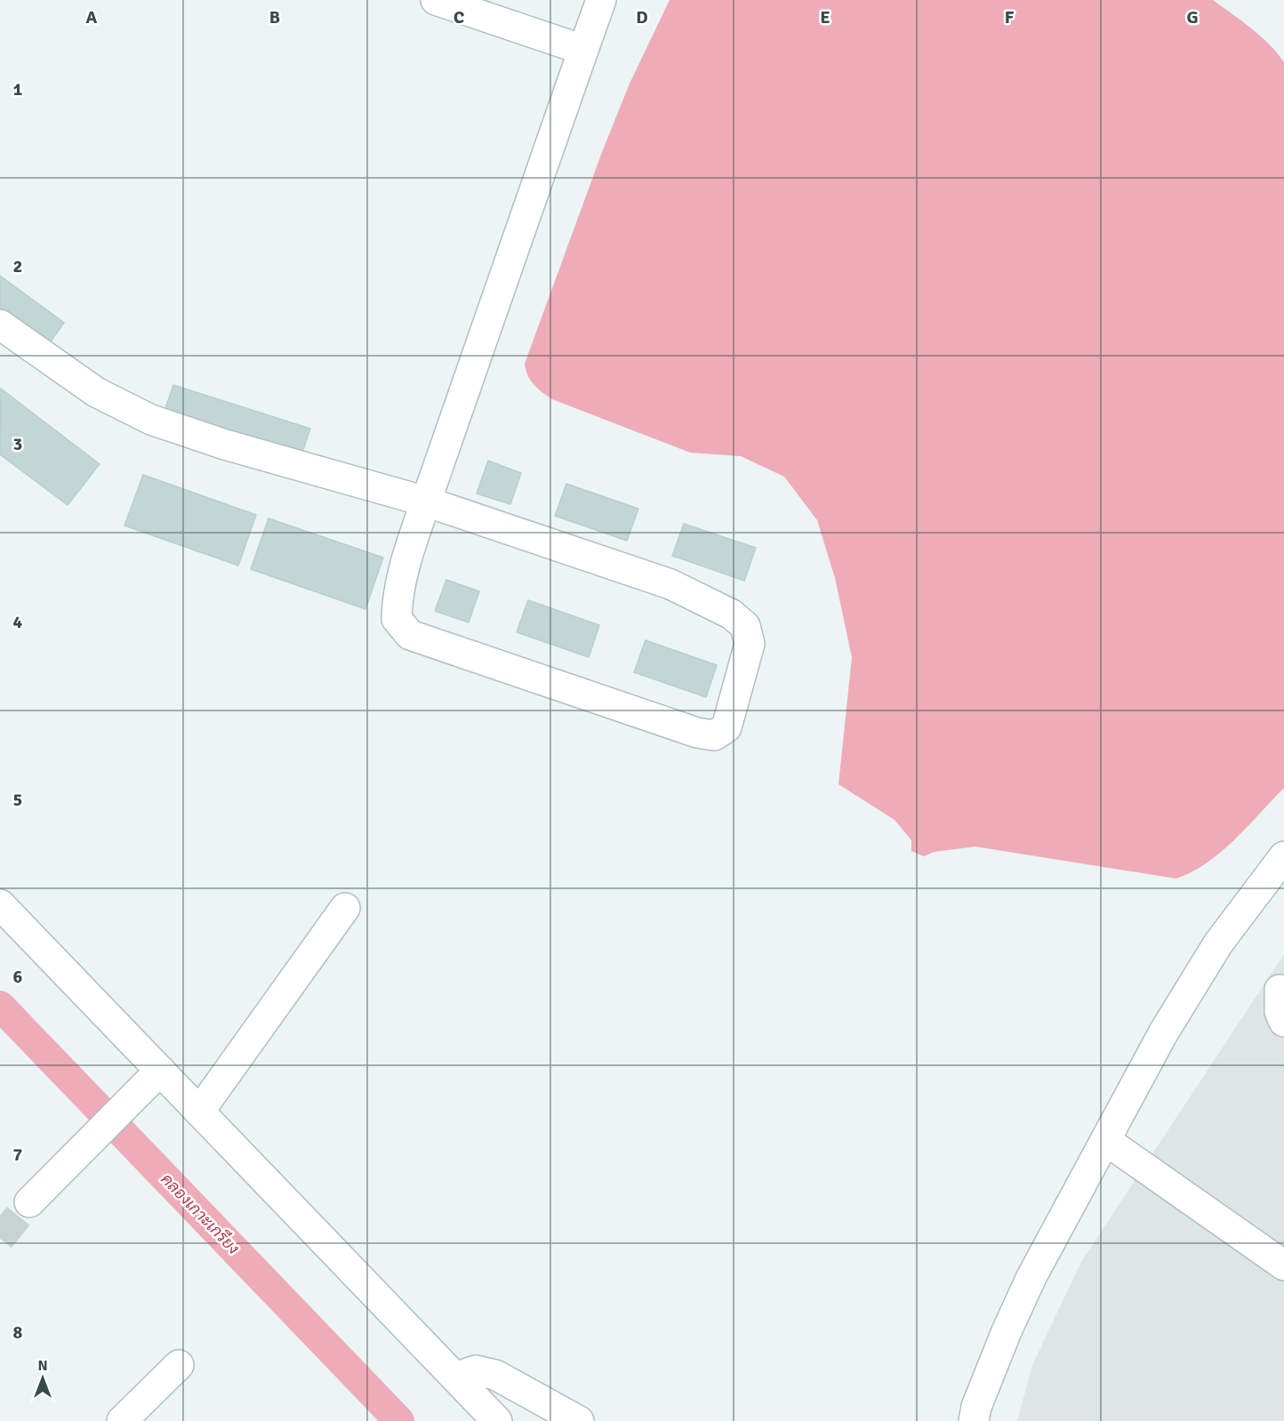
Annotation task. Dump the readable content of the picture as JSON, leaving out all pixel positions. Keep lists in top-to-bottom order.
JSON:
{
  "water": ["คลองเกาะเกรียง"],
  "north": "top",
  "grid": {
    "columns": [
      "A",
      "B",
      "C",
      "D",
      "E",
      "F",
      "G"
    ],
    "rows": [
      "1",
      "2",
      "3",
      "4",
      "5",
      "6",
      "7",
      "8"
    ]
  }
}
